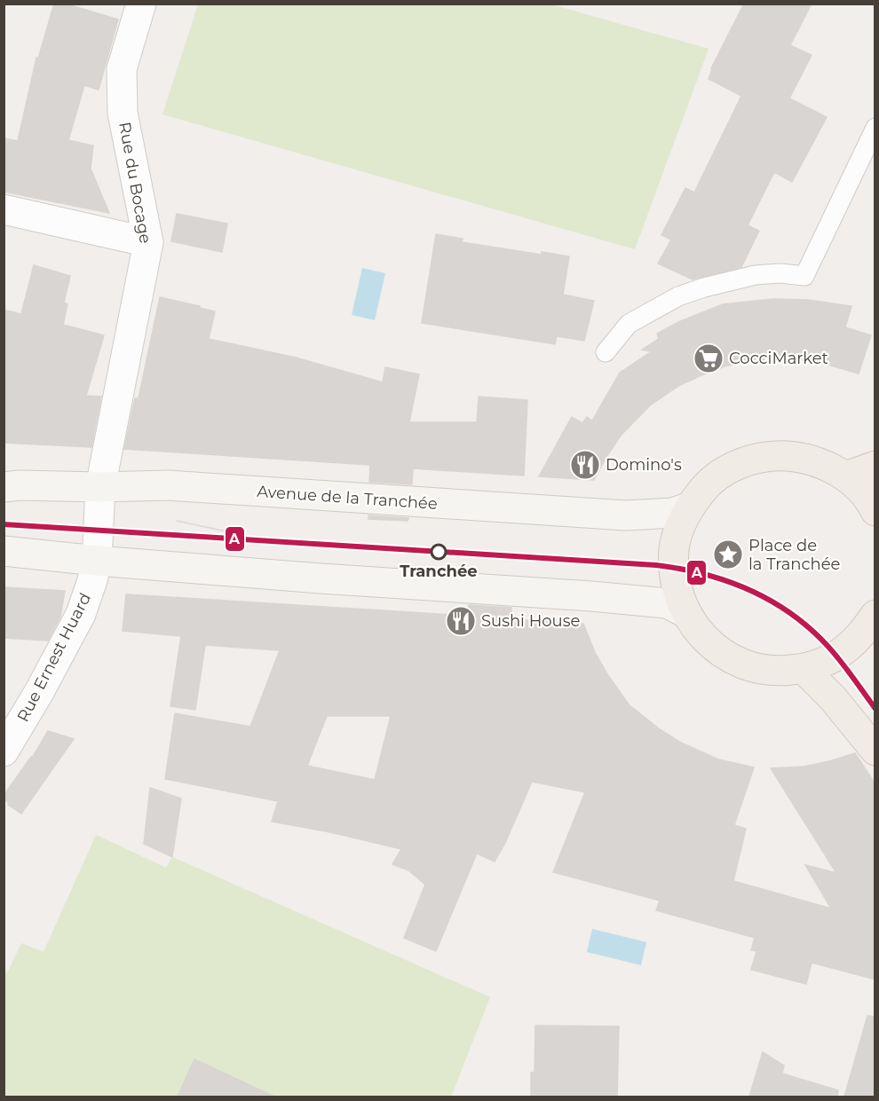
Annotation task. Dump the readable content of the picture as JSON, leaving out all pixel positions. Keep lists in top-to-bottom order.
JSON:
{
  "streets": {
    "main road": ["Avenue de la Tranchée"],
    "street": ["Rue du Bocage", "Rue Ernest Huard"]
  },
  "crossings": [
    ["Rue du Bocage", "Avenue de la Tranchée"],
    ["Rue du Bocage", "Rue Ernest Huard"]
  ],
  "places": {
    "supermarket": ["CocciMarket"],
    "restaurant": ["Domino's", "Sushi House"],
    "other": ["Tranchée"],
    "place": ["Place de la Tranchée"]
  },
  "lines": ["transit line A"]
}
